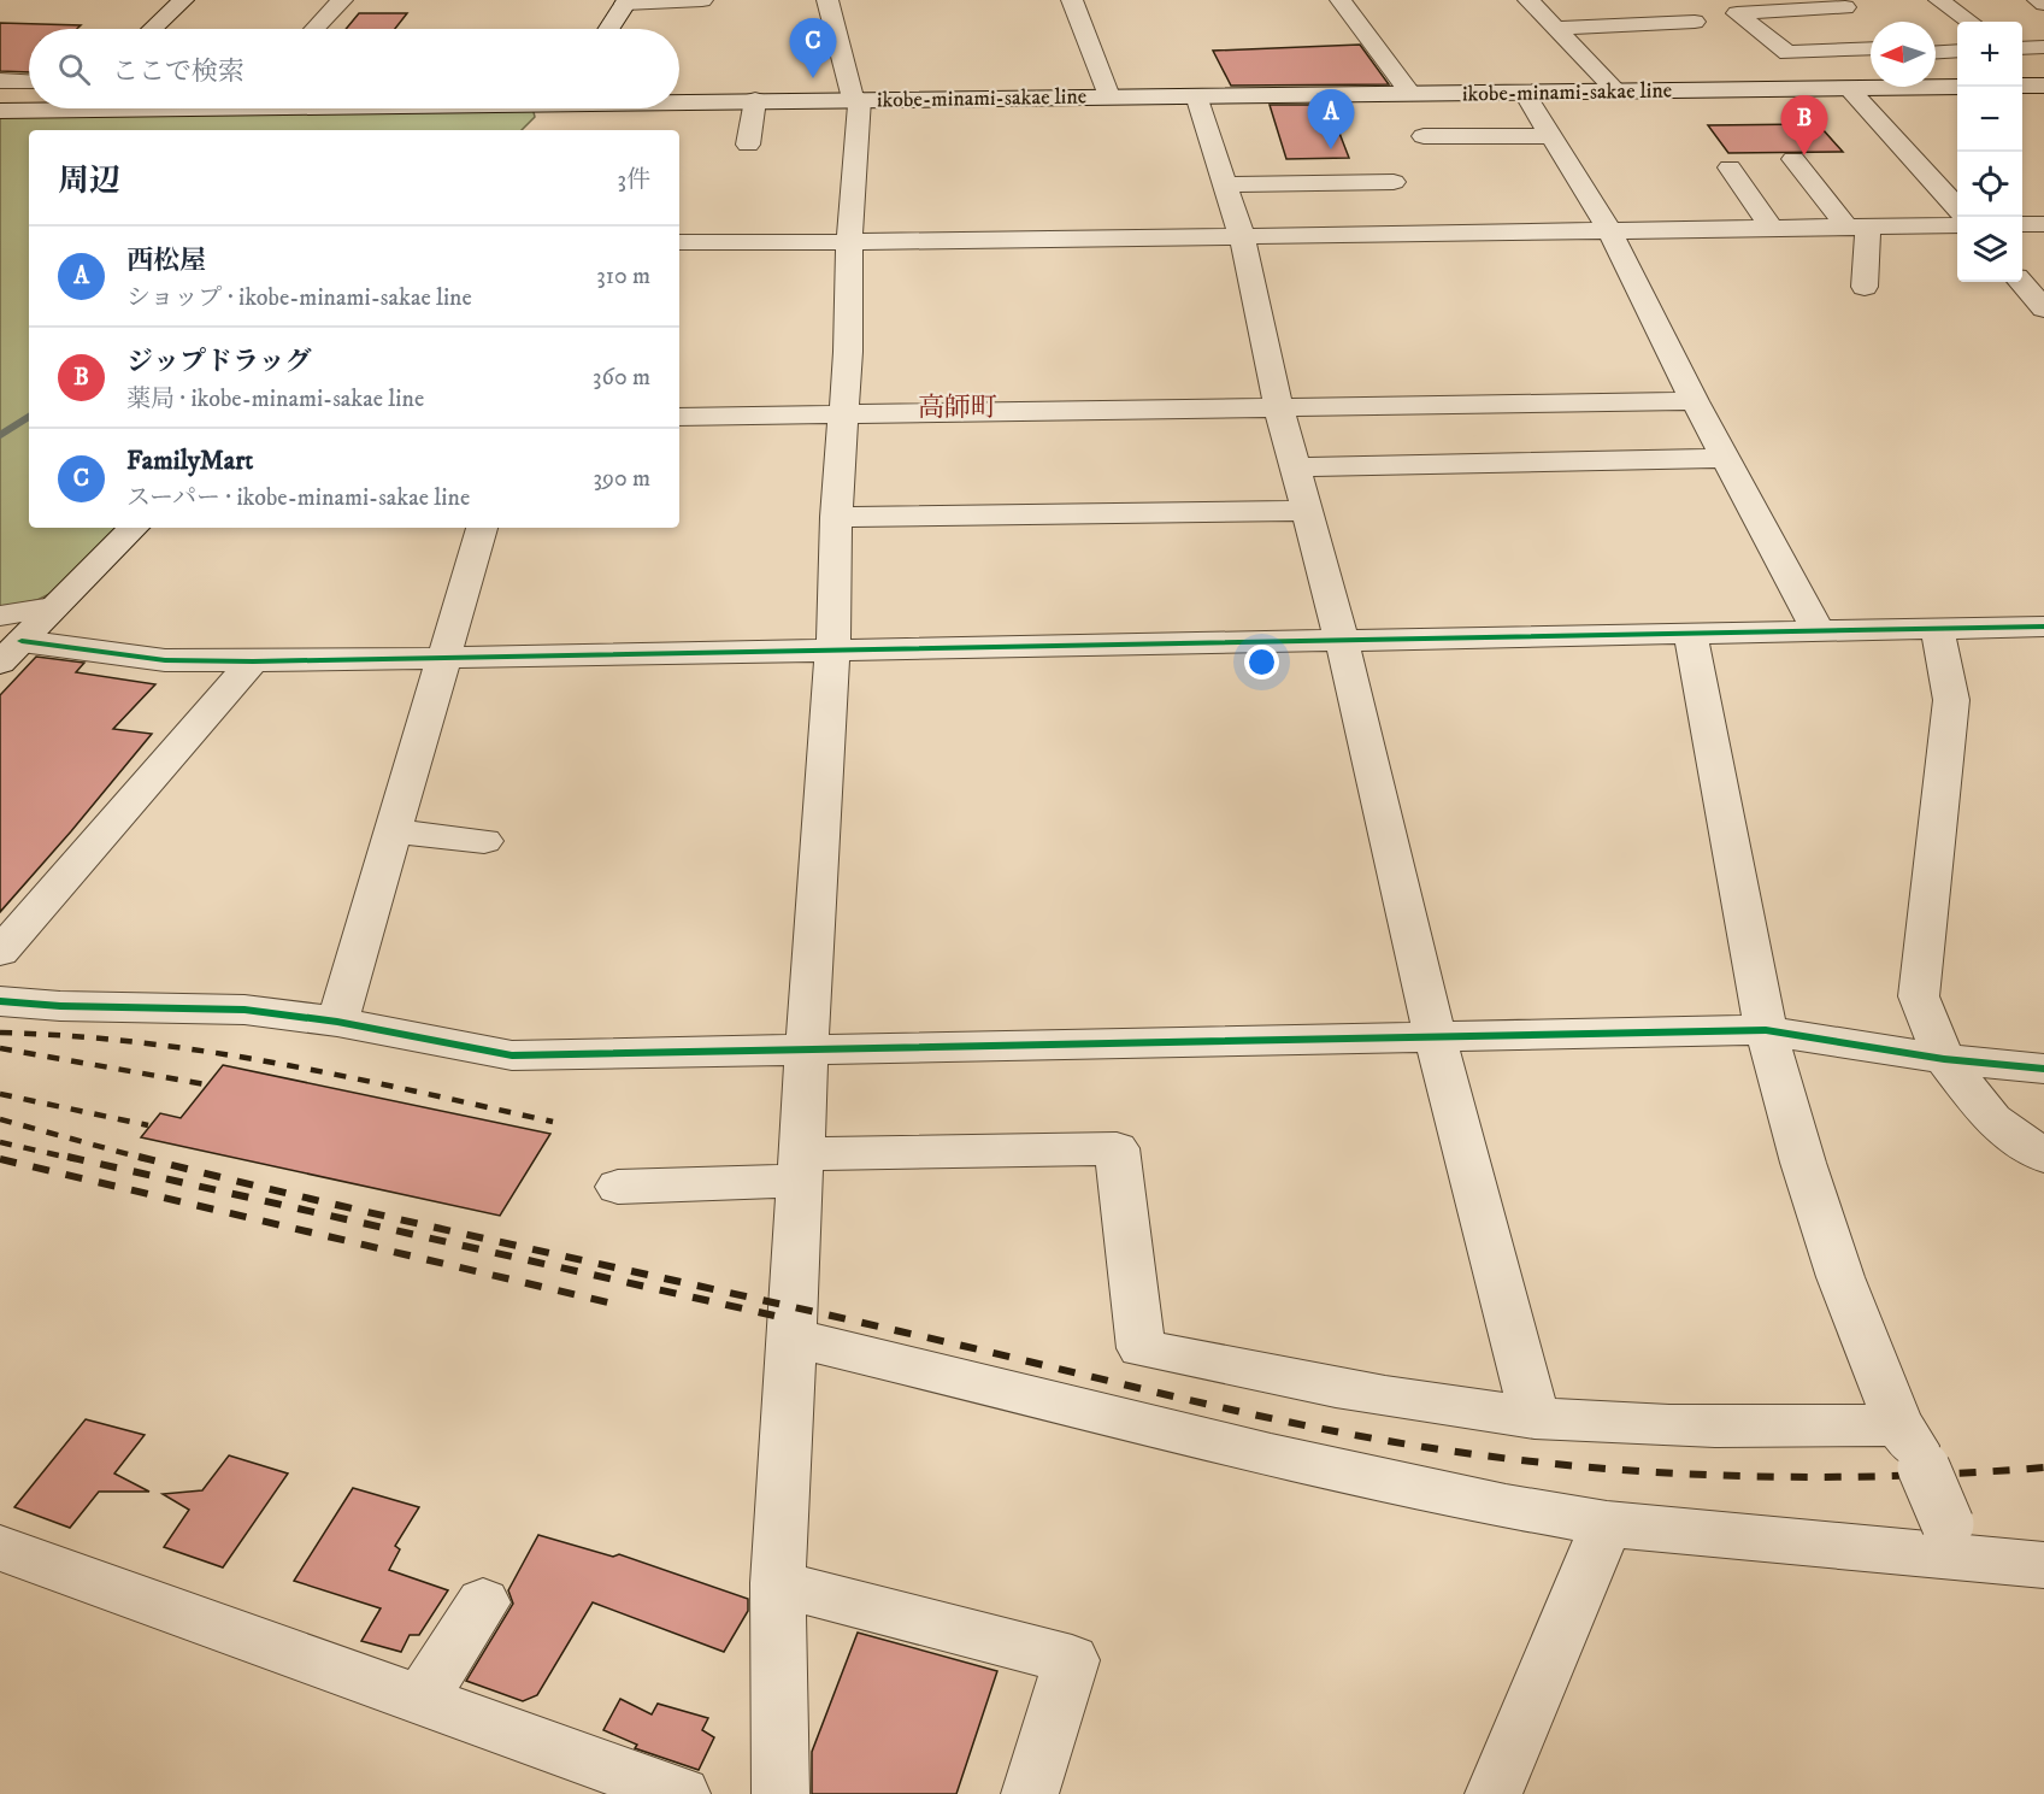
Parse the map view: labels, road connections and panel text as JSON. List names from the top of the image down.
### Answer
{
  "streets": {
    "street": ["ikobe-minami-sakae line"]
  },
  "districts": ["高師町"],
  "north": "left",
  "page": {
    "pins": ["C", "A", "B"],
    "map_buttons": ["+", "−"],
    "search": "ここで検索",
    "heading": ["周辺", "3件"],
    "list": [
      {
        "mark": "A",
        "name": "西松屋",
        "note": "ショップ · ikobe-minami-sakae line",
        "value": "310 m"
      },
      {
        "mark": "B",
        "name": "ジップドラッグ",
        "note": "薬局 · ikobe-minami-sakae line",
        "value": "360 m"
      },
      {
        "mark": "C",
        "name": "FamilyMart",
        "note": "スーパー · ikobe-minami-sakae line",
        "value": "390 m"
      }
    ]
  }
}
